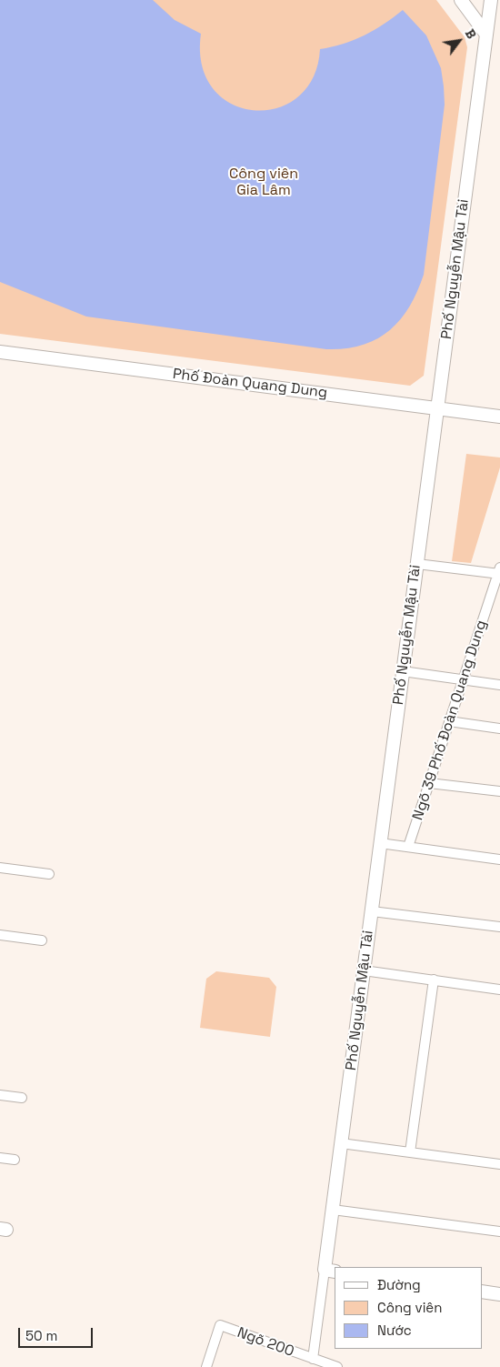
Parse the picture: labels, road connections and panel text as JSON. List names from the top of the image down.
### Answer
{
  "streets": {
    "street": [
      "Phố Nguyễn Mậu Tài",
      "Phố Đoàn Quang Dung",
      "Ngõ 39 Phố Đoàn Quang Dung",
      "Ngõ 200"
    ]
  },
  "crossings": [
    ["Phố Nguyễn Mậu Tài", "Phố Đoàn Quang Dung"]
  ],
  "parks": ["Công viên Gia Lâm"],
  "legend": ["Đường", "Công viên", "Nước"],
  "scale_bar": "50 m",
  "north": "top right"
}
